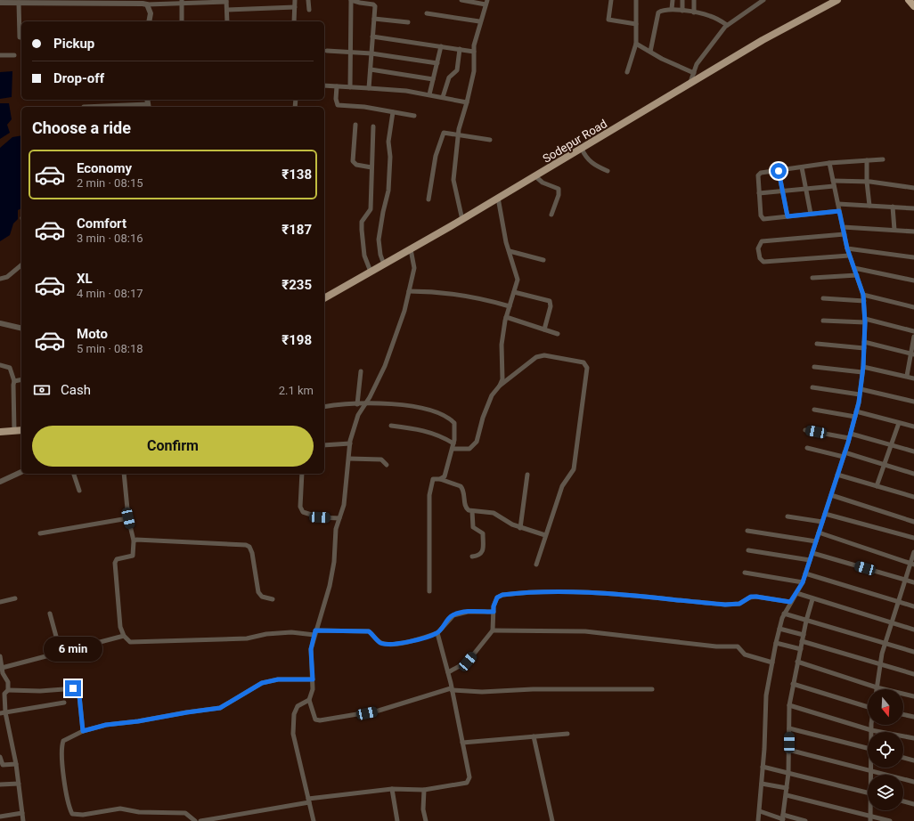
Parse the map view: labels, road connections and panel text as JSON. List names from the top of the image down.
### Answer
{
  "streets": {
    "main road": ["Sodepur Road"]
  },
  "north": "bottom",
  "page": {
    "banner": ["Pickup", "Drop-off"],
    "heading": "Choose a ride",
    "list": [
      {
        "name": "Economy",
        "note": "2 min · 08:15",
        "value": "₹138"
      },
      {
        "name": "Comfort",
        "note": "3 min · 08:16",
        "value": "₹187"
      },
      {
        "name": "XL",
        "note": "4 min · 08:17",
        "value": "₹235"
      },
      {
        "name": "Moto",
        "note": "5 min · 08:18",
        "value": "₹198"
      }
    ],
    "pay": ["Cash", "2.1 km"],
    "buttons": "Confirm",
    "bubble": "6 min"
  }
}
